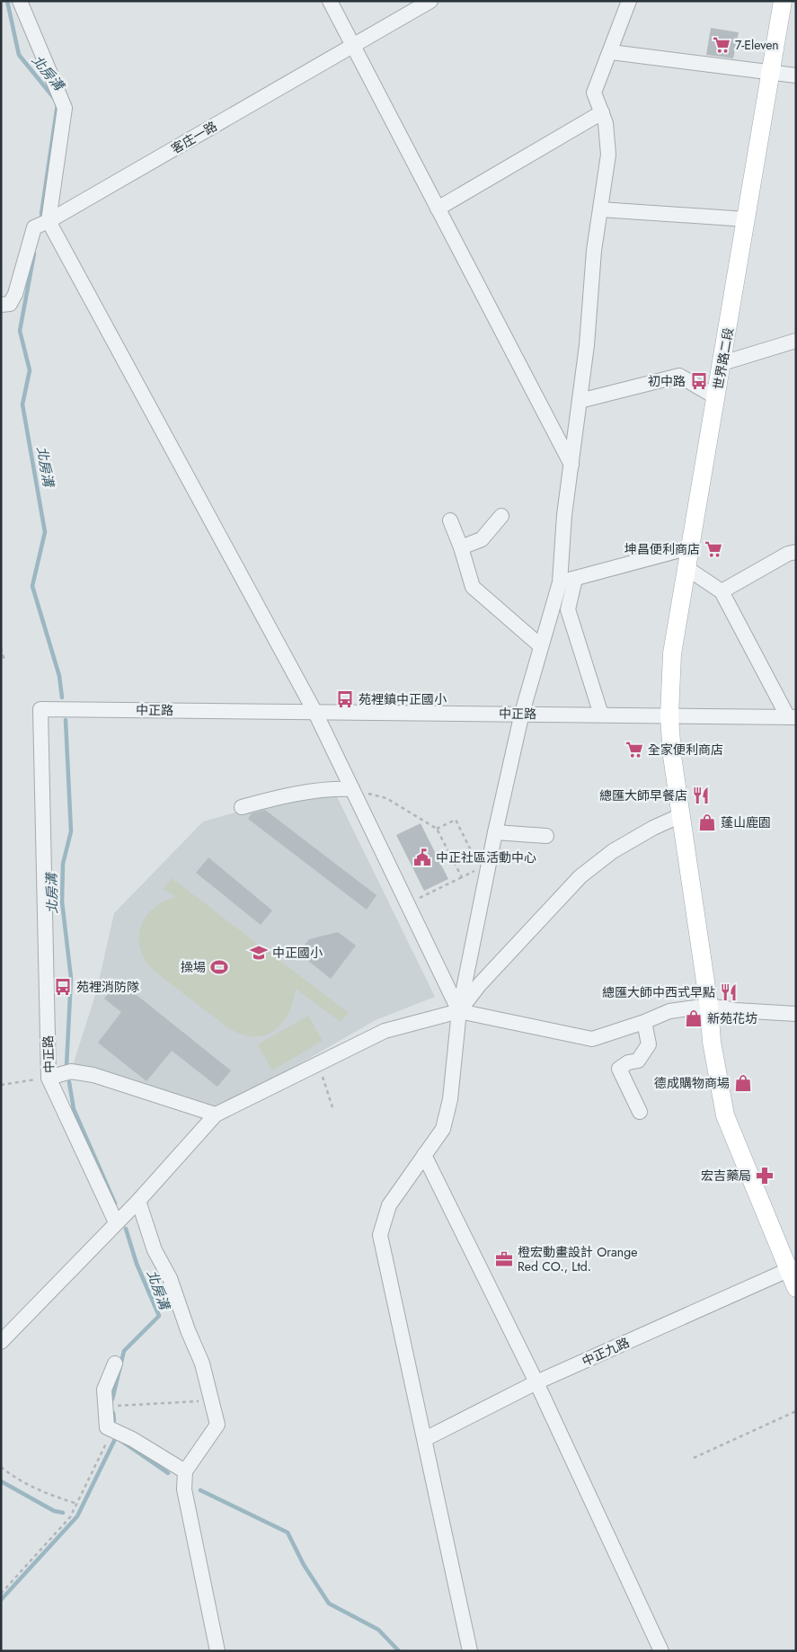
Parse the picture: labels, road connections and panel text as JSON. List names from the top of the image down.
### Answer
{
  "streets": {
    "main road": ["世界路二段"],
    "street": ["客庄一路", "中正路", "中正九路"]
  },
  "crossings": [
    ["世界路二段", "中正路"],
    ["世界路二段", "中正九路"]
  ],
  "water": ["北房溝"],
  "places": {
    "supermarket": ["7-Eleven", "坤昌便利商店", "全家便利商店"],
    "bus stop": ["初中路", "苑裡鎮中正國小", "苑裡消防隊"],
    "restaurant": ["總匯大師早餐店", "總匯大師中西式早點"],
    "shop": ["蓬山鹿園", "新苑花坊", "德成購物商場"],
    "public building": ["中正社區活動中心"],
    "school or university": ["中正國小"],
    "sports": ["操場"],
    "pharmacy": ["宏吉藥局"],
    "office": ["橙宏動畫設計 Orange Red CO., Ltd."]
  }
}
